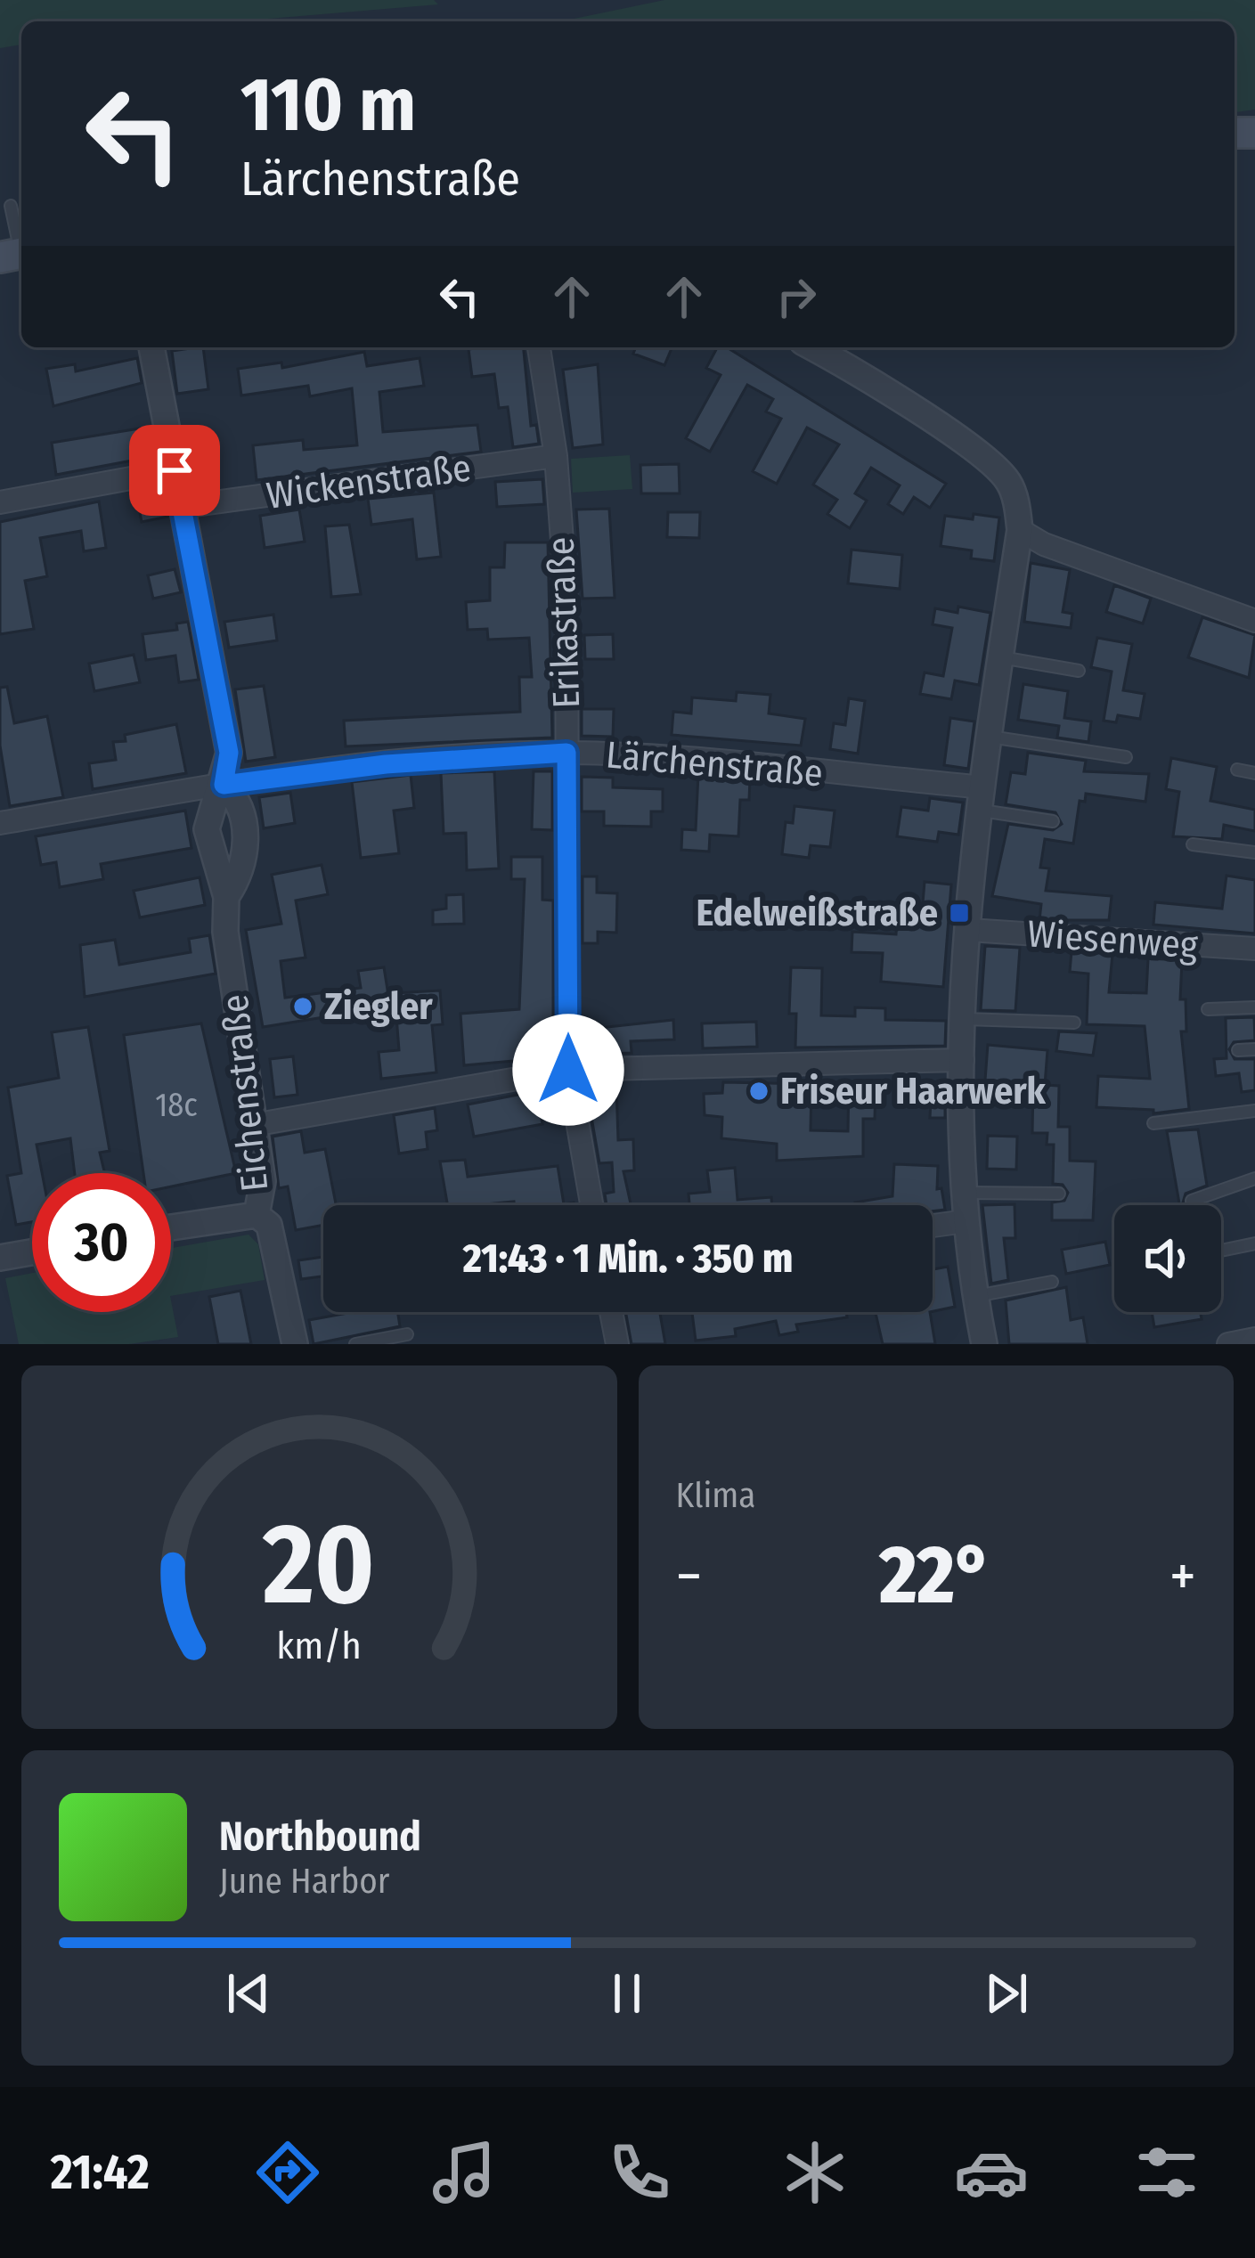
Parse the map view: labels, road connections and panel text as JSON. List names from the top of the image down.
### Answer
{
  "streets": {
    "street": [
      "Wickenstraße",
      "Erikastraße",
      "Lärchenstraße",
      "Wiesenweg",
      "Eichenstraße"
    ]
  },
  "crossings": [
    ["Wickenstraße", "Erikastraße"],
    ["Wickenstraße", "Eichenstraße"],
    ["Erikastraße", "Lärchenstraße"],
    ["Lärchenstraße", "Eichenstraße"]
  ],
  "places": {
    "transit": ["Edelweißstraße"],
    "other": ["Ziegler", "Friseur Haarwerk"]
  },
  "house_numbers": ["18c"],
  "page": {
    "turn": ["110 m", "Lärchenstraße"],
    "limit": "30",
    "trip": "21:43 · 1 Min. · 350 m",
    "tile": "Klima",
    "heat": ["−", "22°", "+"],
    "song": ["Northbound", "June Harbor"],
    "tabs": "21:42",
    "gauge": ["20", "km/h"]
  }
}
